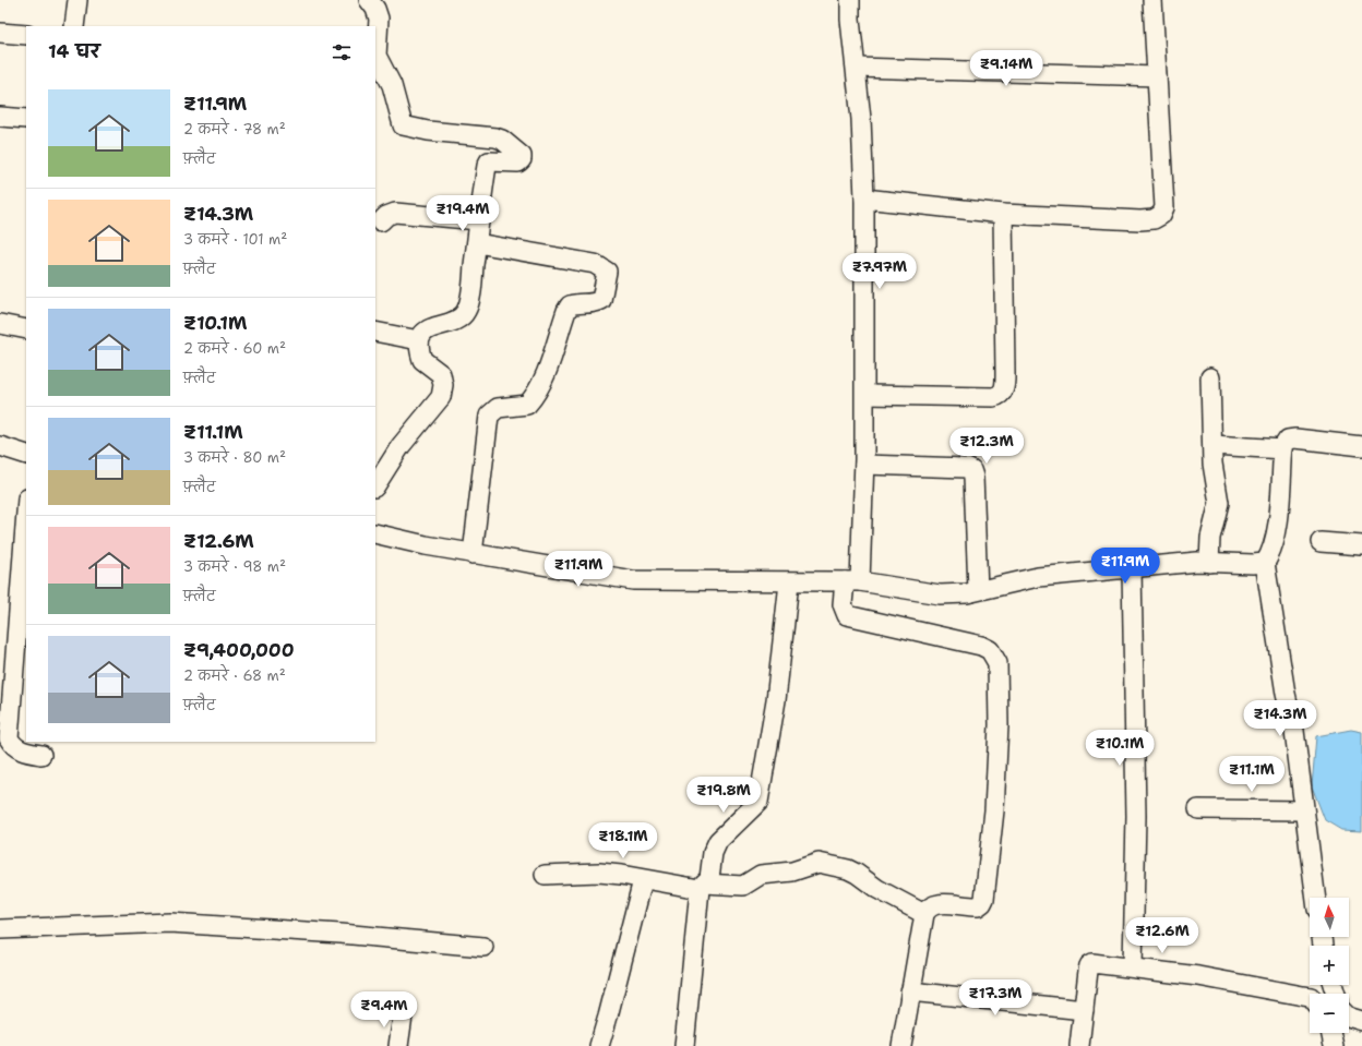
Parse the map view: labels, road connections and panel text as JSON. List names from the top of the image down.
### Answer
{
  "north": "top",
  "page": {
    "heading": "14 घर",
    "price": [
      "₹9.14M",
      "₹19.4M",
      "₹7.97M",
      "₹12.3M",
      "₹11.9M",
      "₹11.9M",
      "₹14.3M",
      "₹10.1M",
      "₹11.1M",
      "₹19.8M",
      "₹18.1M",
      "₹12.6M",
      "₹17.3M",
      "₹9.4M"
    ],
    "list": [
      {
        "name": "₹11.9M",
        "note": "2 कमरे · 78 m² · फ़्लैट"
      },
      {
        "name": "₹14.3M",
        "note": "3 कमरे · 101 m² · फ़्लैट"
      },
      {
        "name": "₹10.1M",
        "note": "2 कमरे · 60 m² · फ़्लैट"
      },
      {
        "name": "₹11.1M",
        "note": "3 कमरे · 80 m² · फ़्लैट"
      },
      {
        "name": "₹12.6M",
        "note": "3 कमरे · 98 m² · फ़्लैट"
      },
      {
        "name": "₹9,400,000",
        "note": "2 कमरे · 68 m² · फ़्लैट"
      }
    ],
    "map_buttons": ["+", "−"]
  }
}
